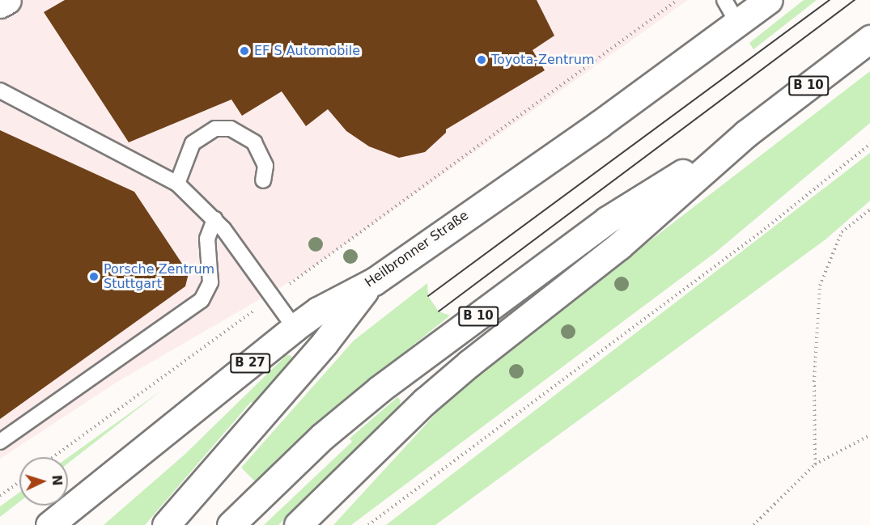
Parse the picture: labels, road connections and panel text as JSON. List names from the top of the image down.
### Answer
{
  "streets": {
    "main road": ["B 10", "Heilbronner Straße", "B 27"]
  },
  "places": ["EF S Automobile", "Toyota-Zentrum", "Porsche Zentrum Stuttgart"],
  "north": "right"
}
